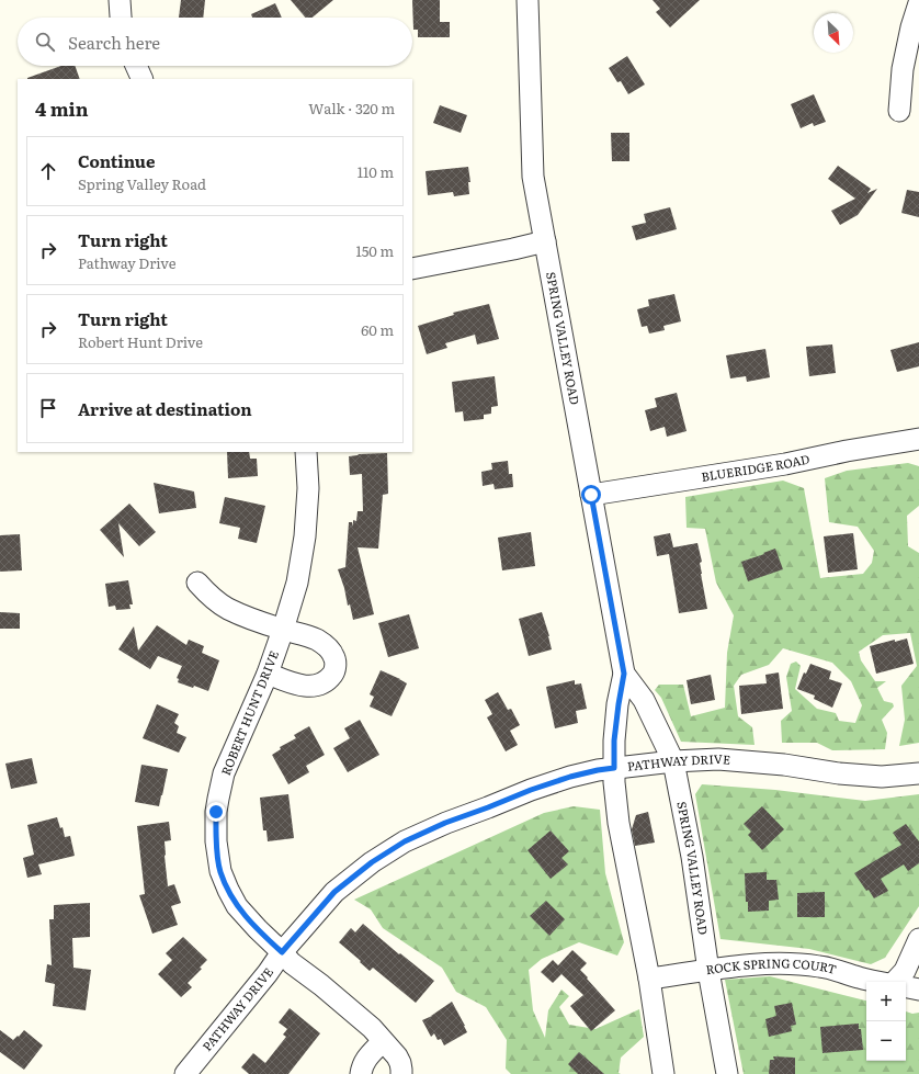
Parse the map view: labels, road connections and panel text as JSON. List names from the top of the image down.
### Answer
{
  "streets": {
    "street": [
      "SPRING VALLEY ROAD",
      "BLUERIDGE ROAD",
      "ROBERT HUNT DRIVE",
      "PATHWAY DRIVE",
      "ROCK SPRING COURT"
    ]
  },
  "crossings": [
    ["SPRING VALLEY ROAD", "BLUERIDGE ROAD"],
    ["SPRING VALLEY ROAD", "PATHWAY DRIVE"],
    ["SPRING VALLEY ROAD", "ROCK SPRING COURT"],
    ["ROBERT HUNT DRIVE", "PATHWAY DRIVE"]
  ],
  "north": "bottom right",
  "page": {
    "search": "Search here",
    "heading": ["4 min", "Walk · 320 m"],
    "list": [
      ["Continue", "Spring Valley Road", "110 m"],
      ["Turn right", "Pathway Drive", "150 m"],
      ["Turn right", "Robert Hunt Drive", "60 m"],
      "Arrive at destination"
    ],
    "map_buttons": ["+", "−"]
  }
}
